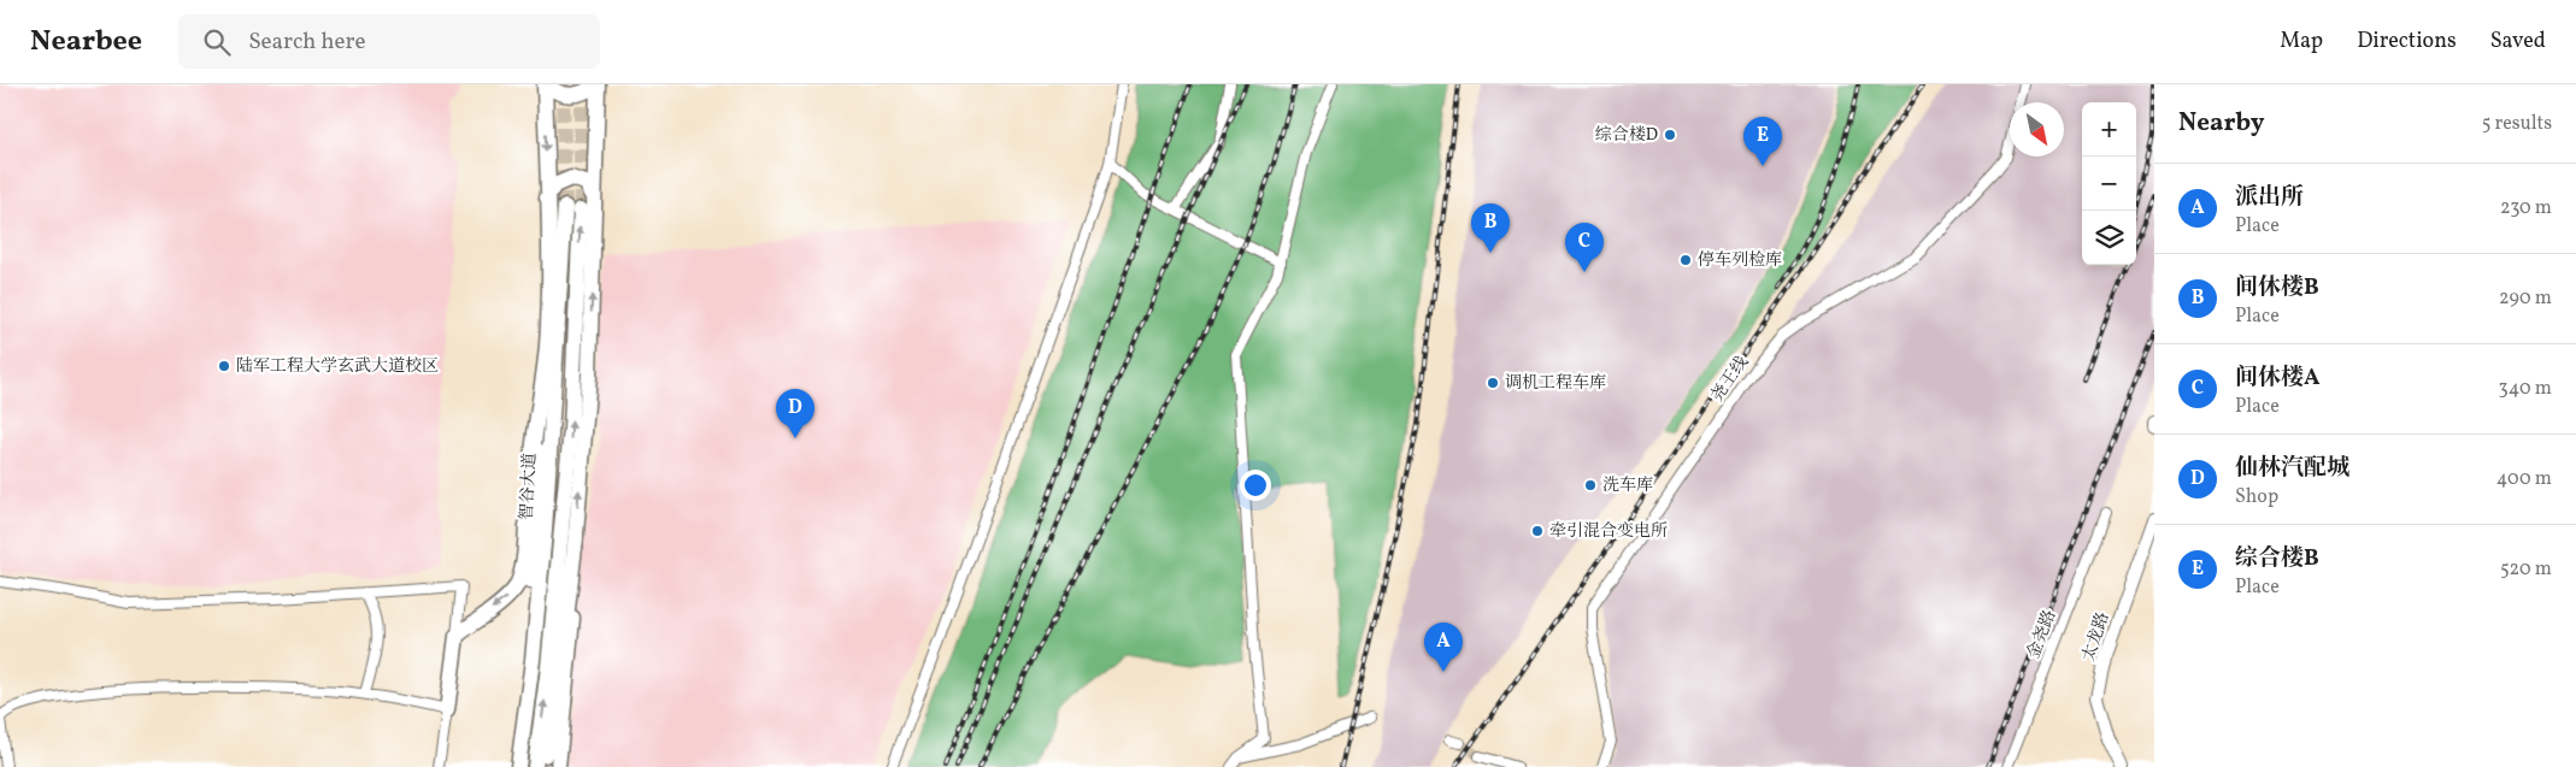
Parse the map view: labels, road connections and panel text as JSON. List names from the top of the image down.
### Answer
{
  "streets": {
    "main road": ["智谷大道"],
    "street": ["尧王线", "金尧路", "太龙路"]
  },
  "places": [
    "综合楼D",
    "停车列检库",
    "陆军工程大学玄武大道校区",
    "调机工程车库",
    "洗车库",
    "牵引混合变电所"
  ],
  "north": "bottom right",
  "page": {
    "header": "Nearbee",
    "search": "Search here",
    "nav": ["Map", "Directions", "Saved"],
    "heading": ["Nearby", "5 results"],
    "map_buttons": ["+", "−"],
    "pins": [
      "E",
      "B",
      "C",
      "D",
      "A"
    ],
    "list": [
      {
        "mark": "A",
        "name": "派出所",
        "note": "Place",
        "value": "230 m"
      },
      {
        "mark": "B",
        "name": "间休楼B",
        "note": "Place",
        "value": "290 m"
      },
      {
        "mark": "C",
        "name": "间休楼A",
        "note": "Place",
        "value": "340 m"
      },
      {
        "mark": "D",
        "name": "仙林汽配城",
        "note": "Shop",
        "value": "400 m"
      },
      {
        "mark": "E",
        "name": "综合楼B",
        "note": "Place",
        "value": "520 m"
      }
    ]
  }
}
